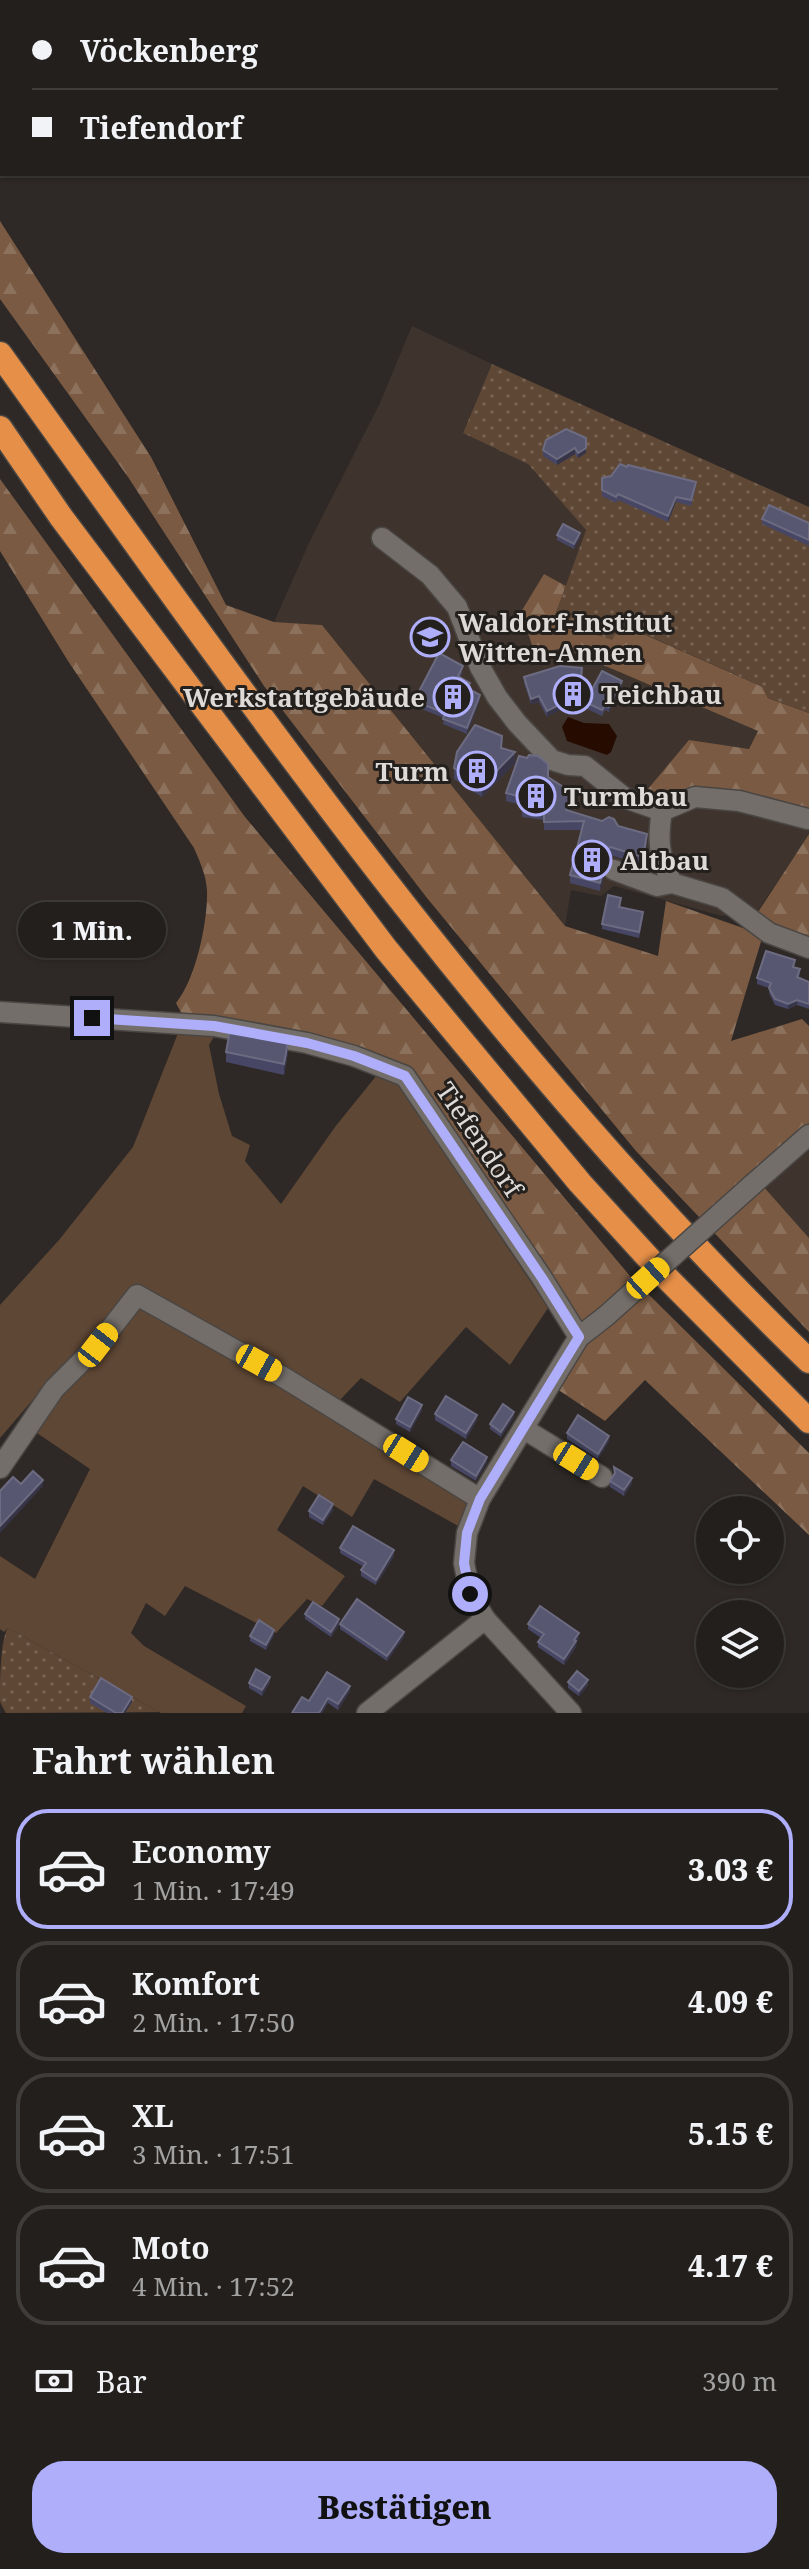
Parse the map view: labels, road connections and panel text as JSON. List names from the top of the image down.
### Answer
{
  "streets": {
    "street": ["Tiefendorf"]
  },
  "places": {
    "school or university": ["Waldorf-Institut Witten-Annen"],
    "building": [
      "Teichbau",
      "Werkstattgebäude",
      "Turm",
      "Turmbau",
      "Altbau"
    ]
  },
  "page": {
    "banner": ["Vöckenberg", "Tiefendorf"],
    "bubble": "1 Min.",
    "heading": "Fahrt wählen",
    "list": [
      {
        "name": "Economy",
        "note": "1 Min. · 17:49",
        "value": "3.03 €"
      },
      {
        "name": "Komfort",
        "note": "2 Min. · 17:50",
        "value": "4.09 €"
      },
      {
        "name": "XL",
        "note": "3 Min. · 17:51",
        "value": "5.15 €"
      },
      {
        "name": "Moto",
        "note": "4 Min. · 17:52",
        "value": "4.17 €"
      }
    ],
    "pay": ["Bar", "390 m"],
    "buttons": "Bestätigen"
  }
}
